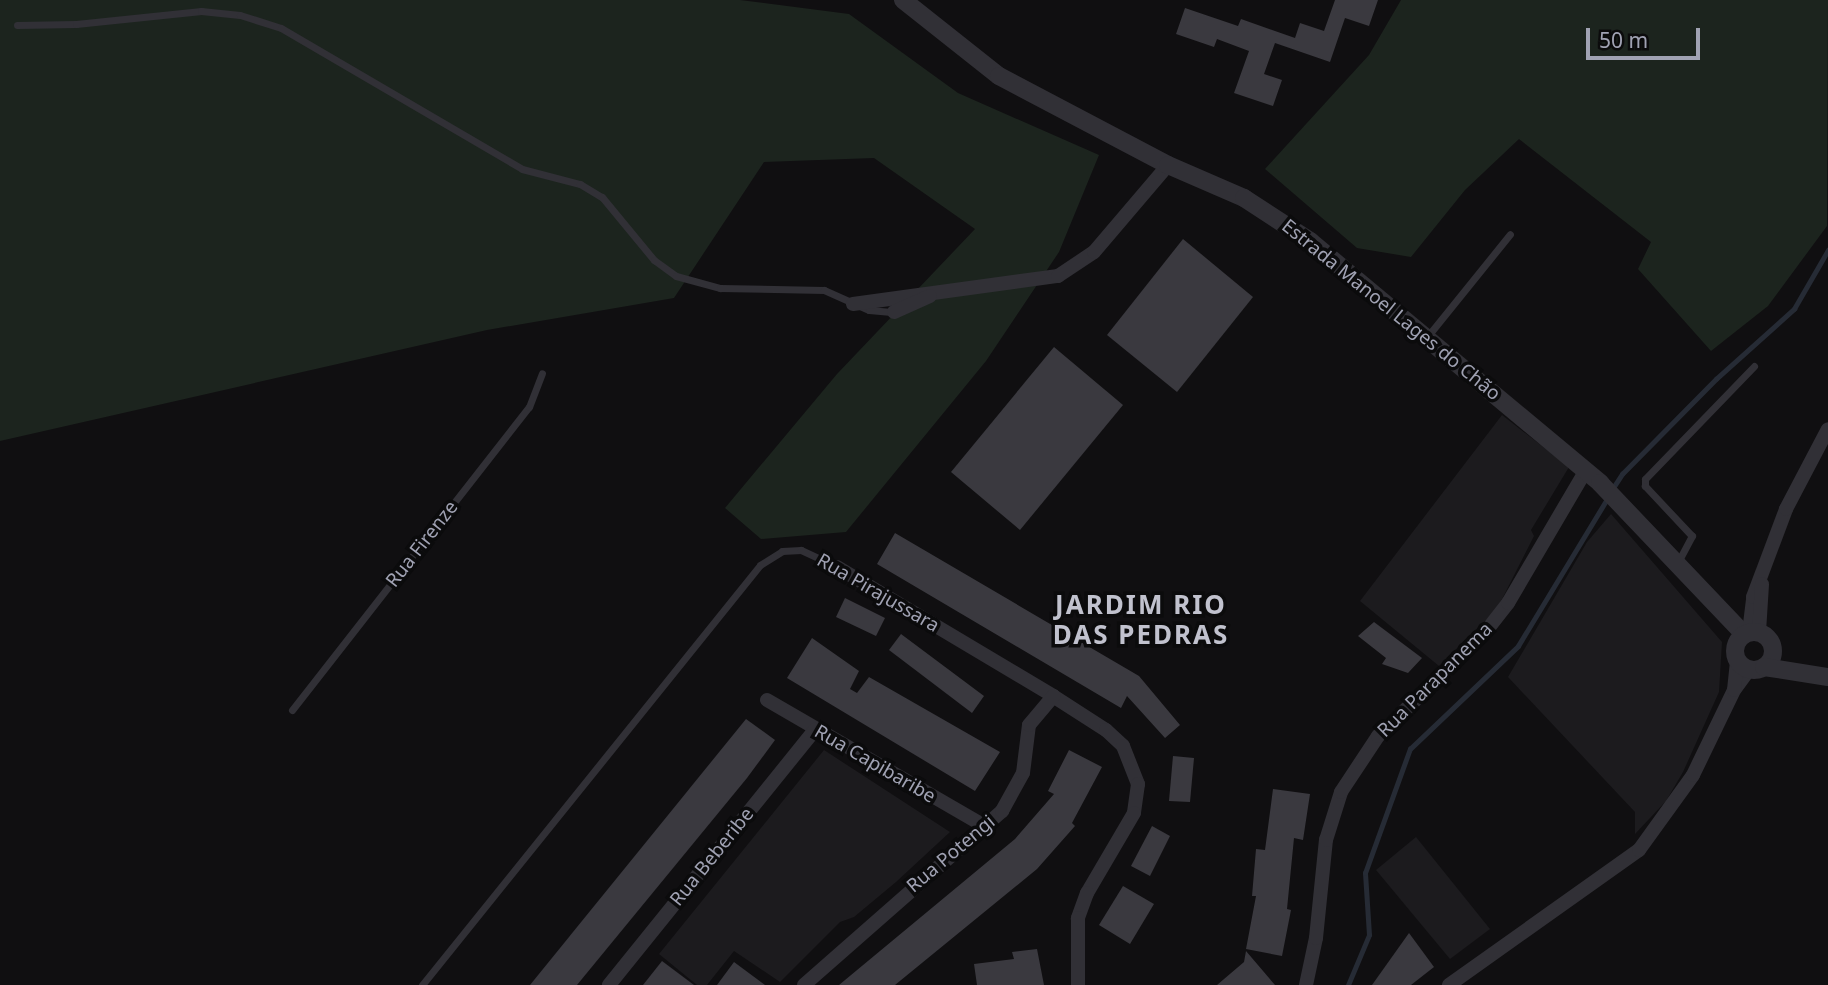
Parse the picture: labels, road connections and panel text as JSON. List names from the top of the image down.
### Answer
{
  "streets": {
    "street": [
      "Estrada Manoel Lages do Chão",
      "Rua Pirajussara",
      "Rua Parapanema",
      "Rua Capibaribe",
      "Rua Potengi",
      "Rua Beberibe"
    ],
    "lane": ["Rua Firenze"]
  },
  "crossings": [
    ["Estrada Manoel Lages do Chão", "Rua Parapanema"],
    ["Rua Pirajussara", "Rua Potengi"],
    ["Rua Capibaribe", "Rua Potengi"],
    ["Rua Capibaribe", "Rua Beberibe"]
  ],
  "districts": ["JARDIM RIO DAS PEDRAS"],
  "scale_bar": "50 m"
}
